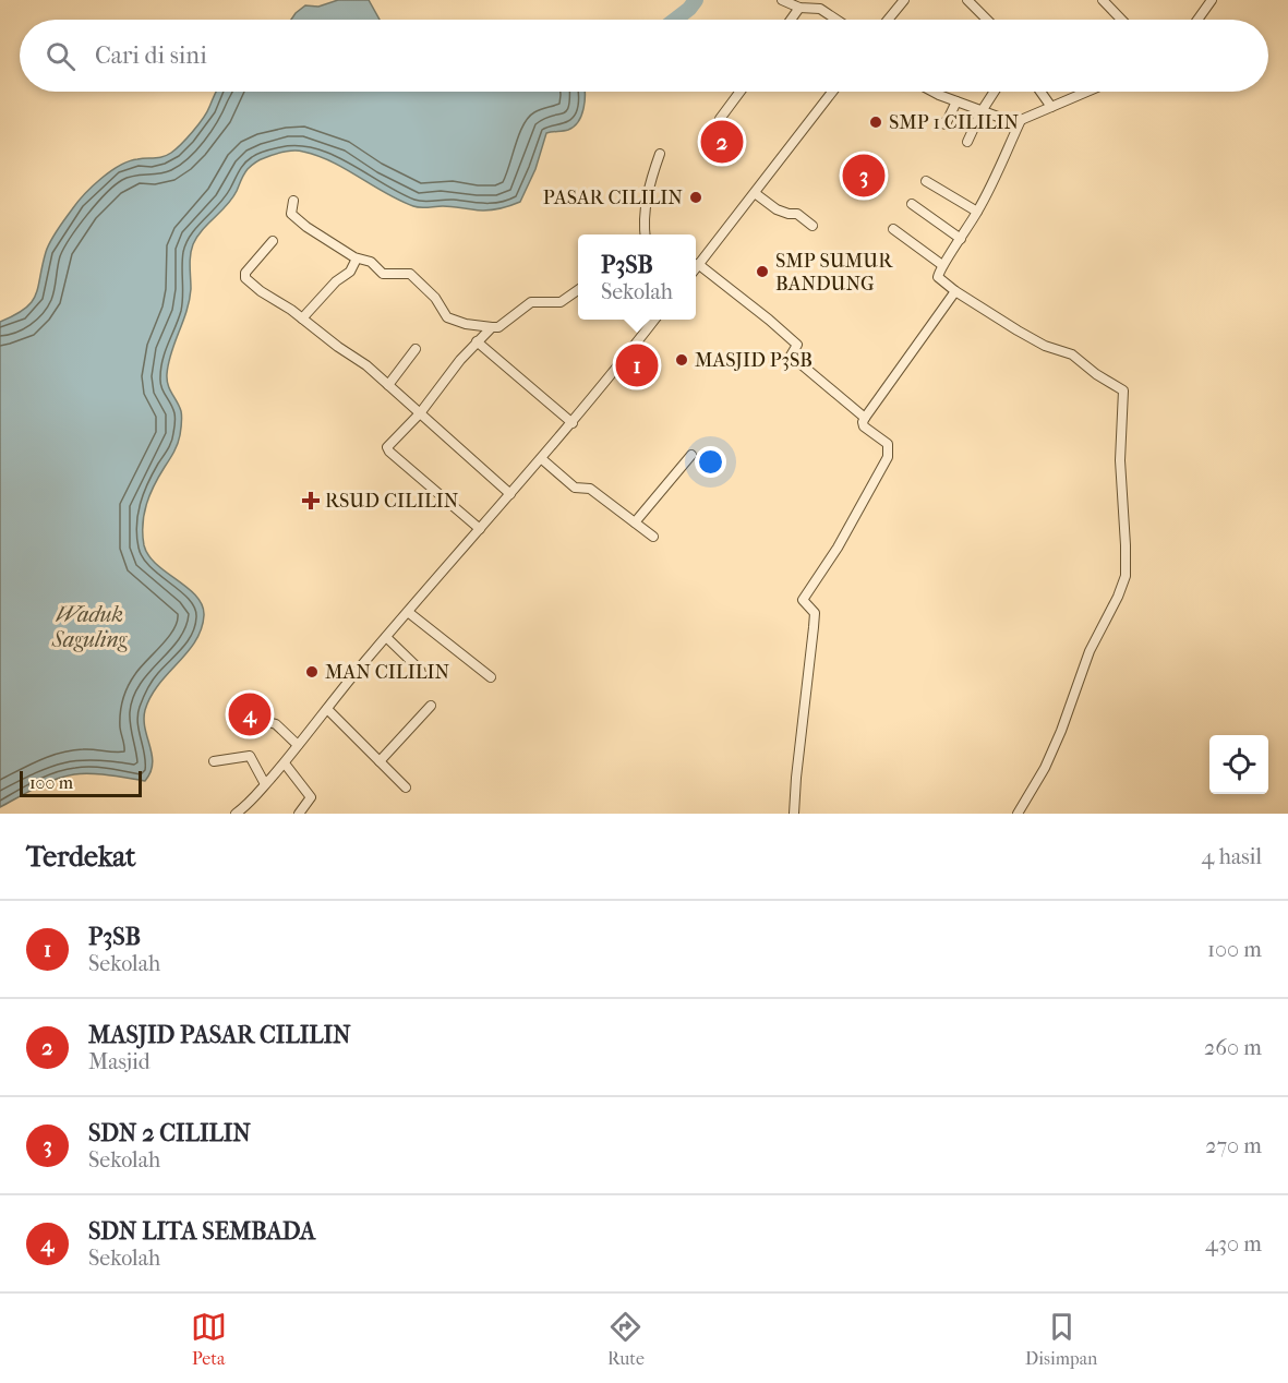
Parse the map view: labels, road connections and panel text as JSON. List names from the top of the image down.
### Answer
{
  "water": ["Waduk Saguling"],
  "places": {
    "other": [
      "SMP 1 CILILIN",
      "PASAR CILILIN",
      "SMP SUMUR BANDUNG",
      "MASJID P3SB",
      "MAN CILILIN"
    ],
    "health": ["RSUD CILILIN"]
  },
  "scale_bar": "100 m",
  "page": {
    "search": "Cari di sini",
    "pins": [
      "2",
      "3",
      "1",
      "4"
    ],
    "popup": ["P3SB", "Sekolah"],
    "scale": "100 m",
    "heading": ["Terdekat", "4 hasil"],
    "list": [
      {
        "mark": "1",
        "name": "P3SB",
        "note": "Sekolah",
        "value": "100 m"
      },
      {
        "mark": "2",
        "name": "MASJID PASAR CILILIN",
        "note": "Masjid",
        "value": "260 m"
      },
      {
        "mark": "3",
        "name": "SDN 2 CILILIN",
        "note": "Sekolah",
        "value": "270 m"
      },
      {
        "mark": "4",
        "name": "SDN LITA SEMBADA",
        "note": "Sekolah",
        "value": "430 m"
      }
    ],
    "nav": ["Peta", "Rute", "Disimpan"]
  }
}
